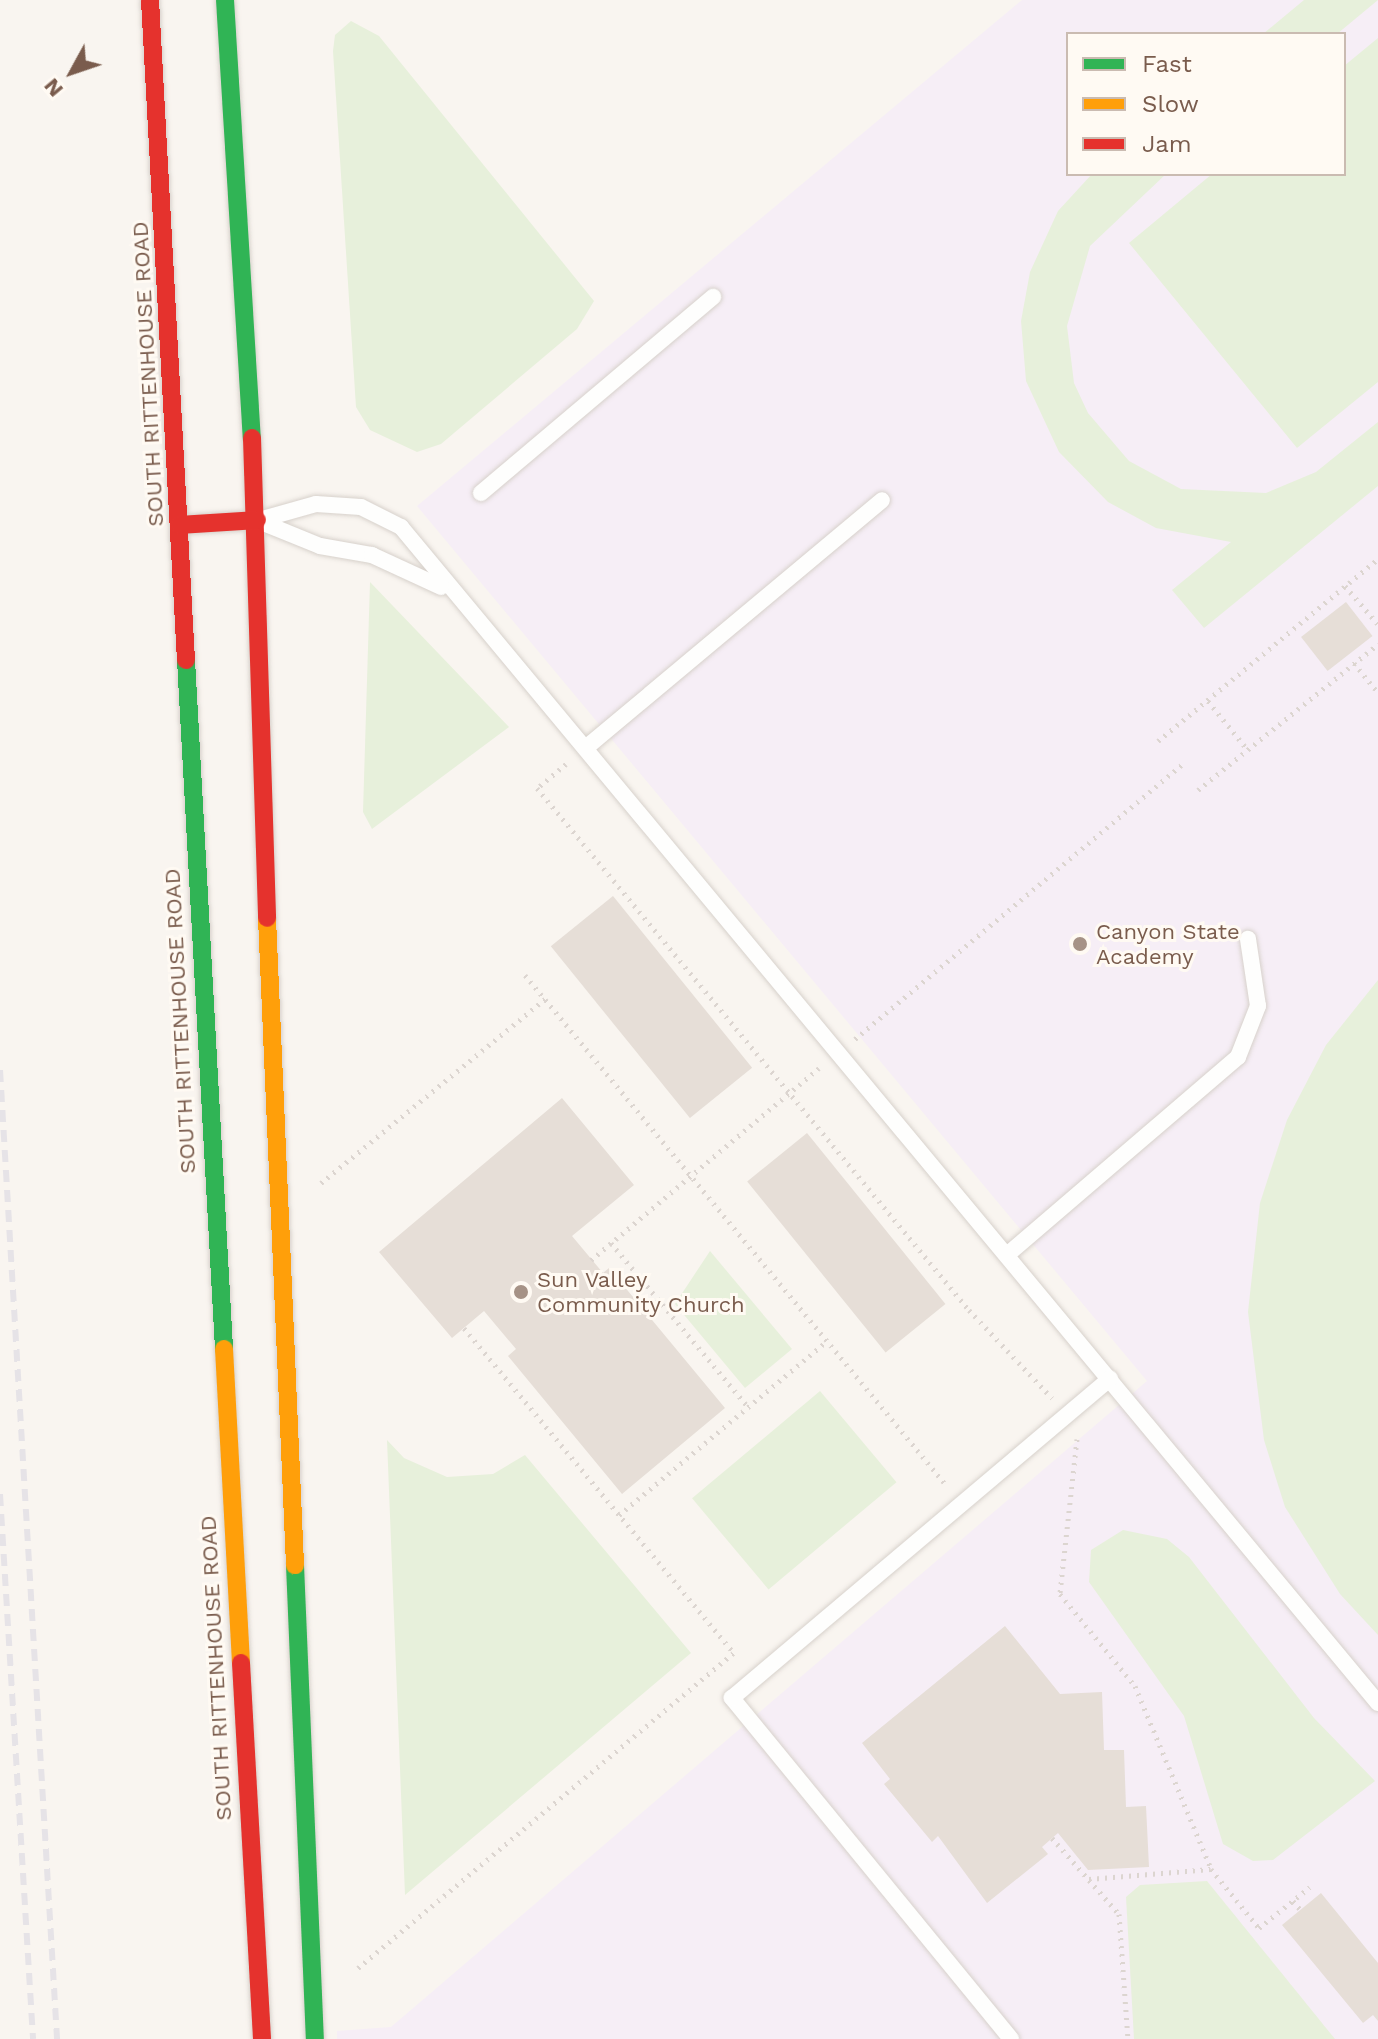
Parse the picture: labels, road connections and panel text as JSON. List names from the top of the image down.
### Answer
{
  "streets": {
    "main road": ["SOUTH RITTENHOUSE ROAD"]
  },
  "places": ["Canyon State Academy", "Sun Valley Community Church"],
  "legend": ["Fast", "Slow", "Jam"],
  "north": "bottom left"
}
